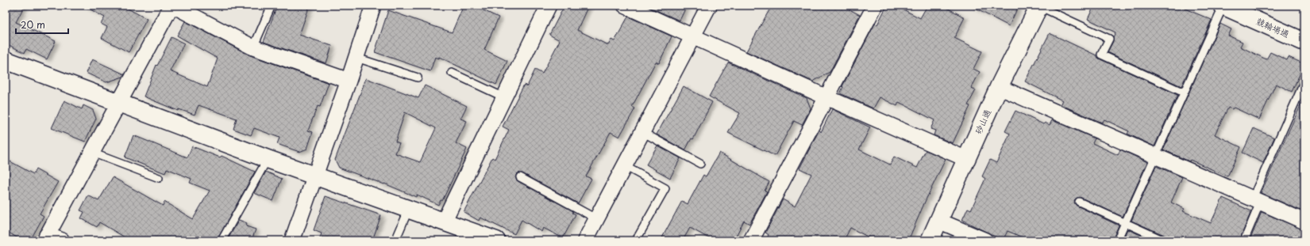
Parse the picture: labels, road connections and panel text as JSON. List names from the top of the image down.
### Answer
{
  "streets": {
    "street": ["競輪場通", "砂山通"]
  },
  "scale_bar": "20 m"
}
